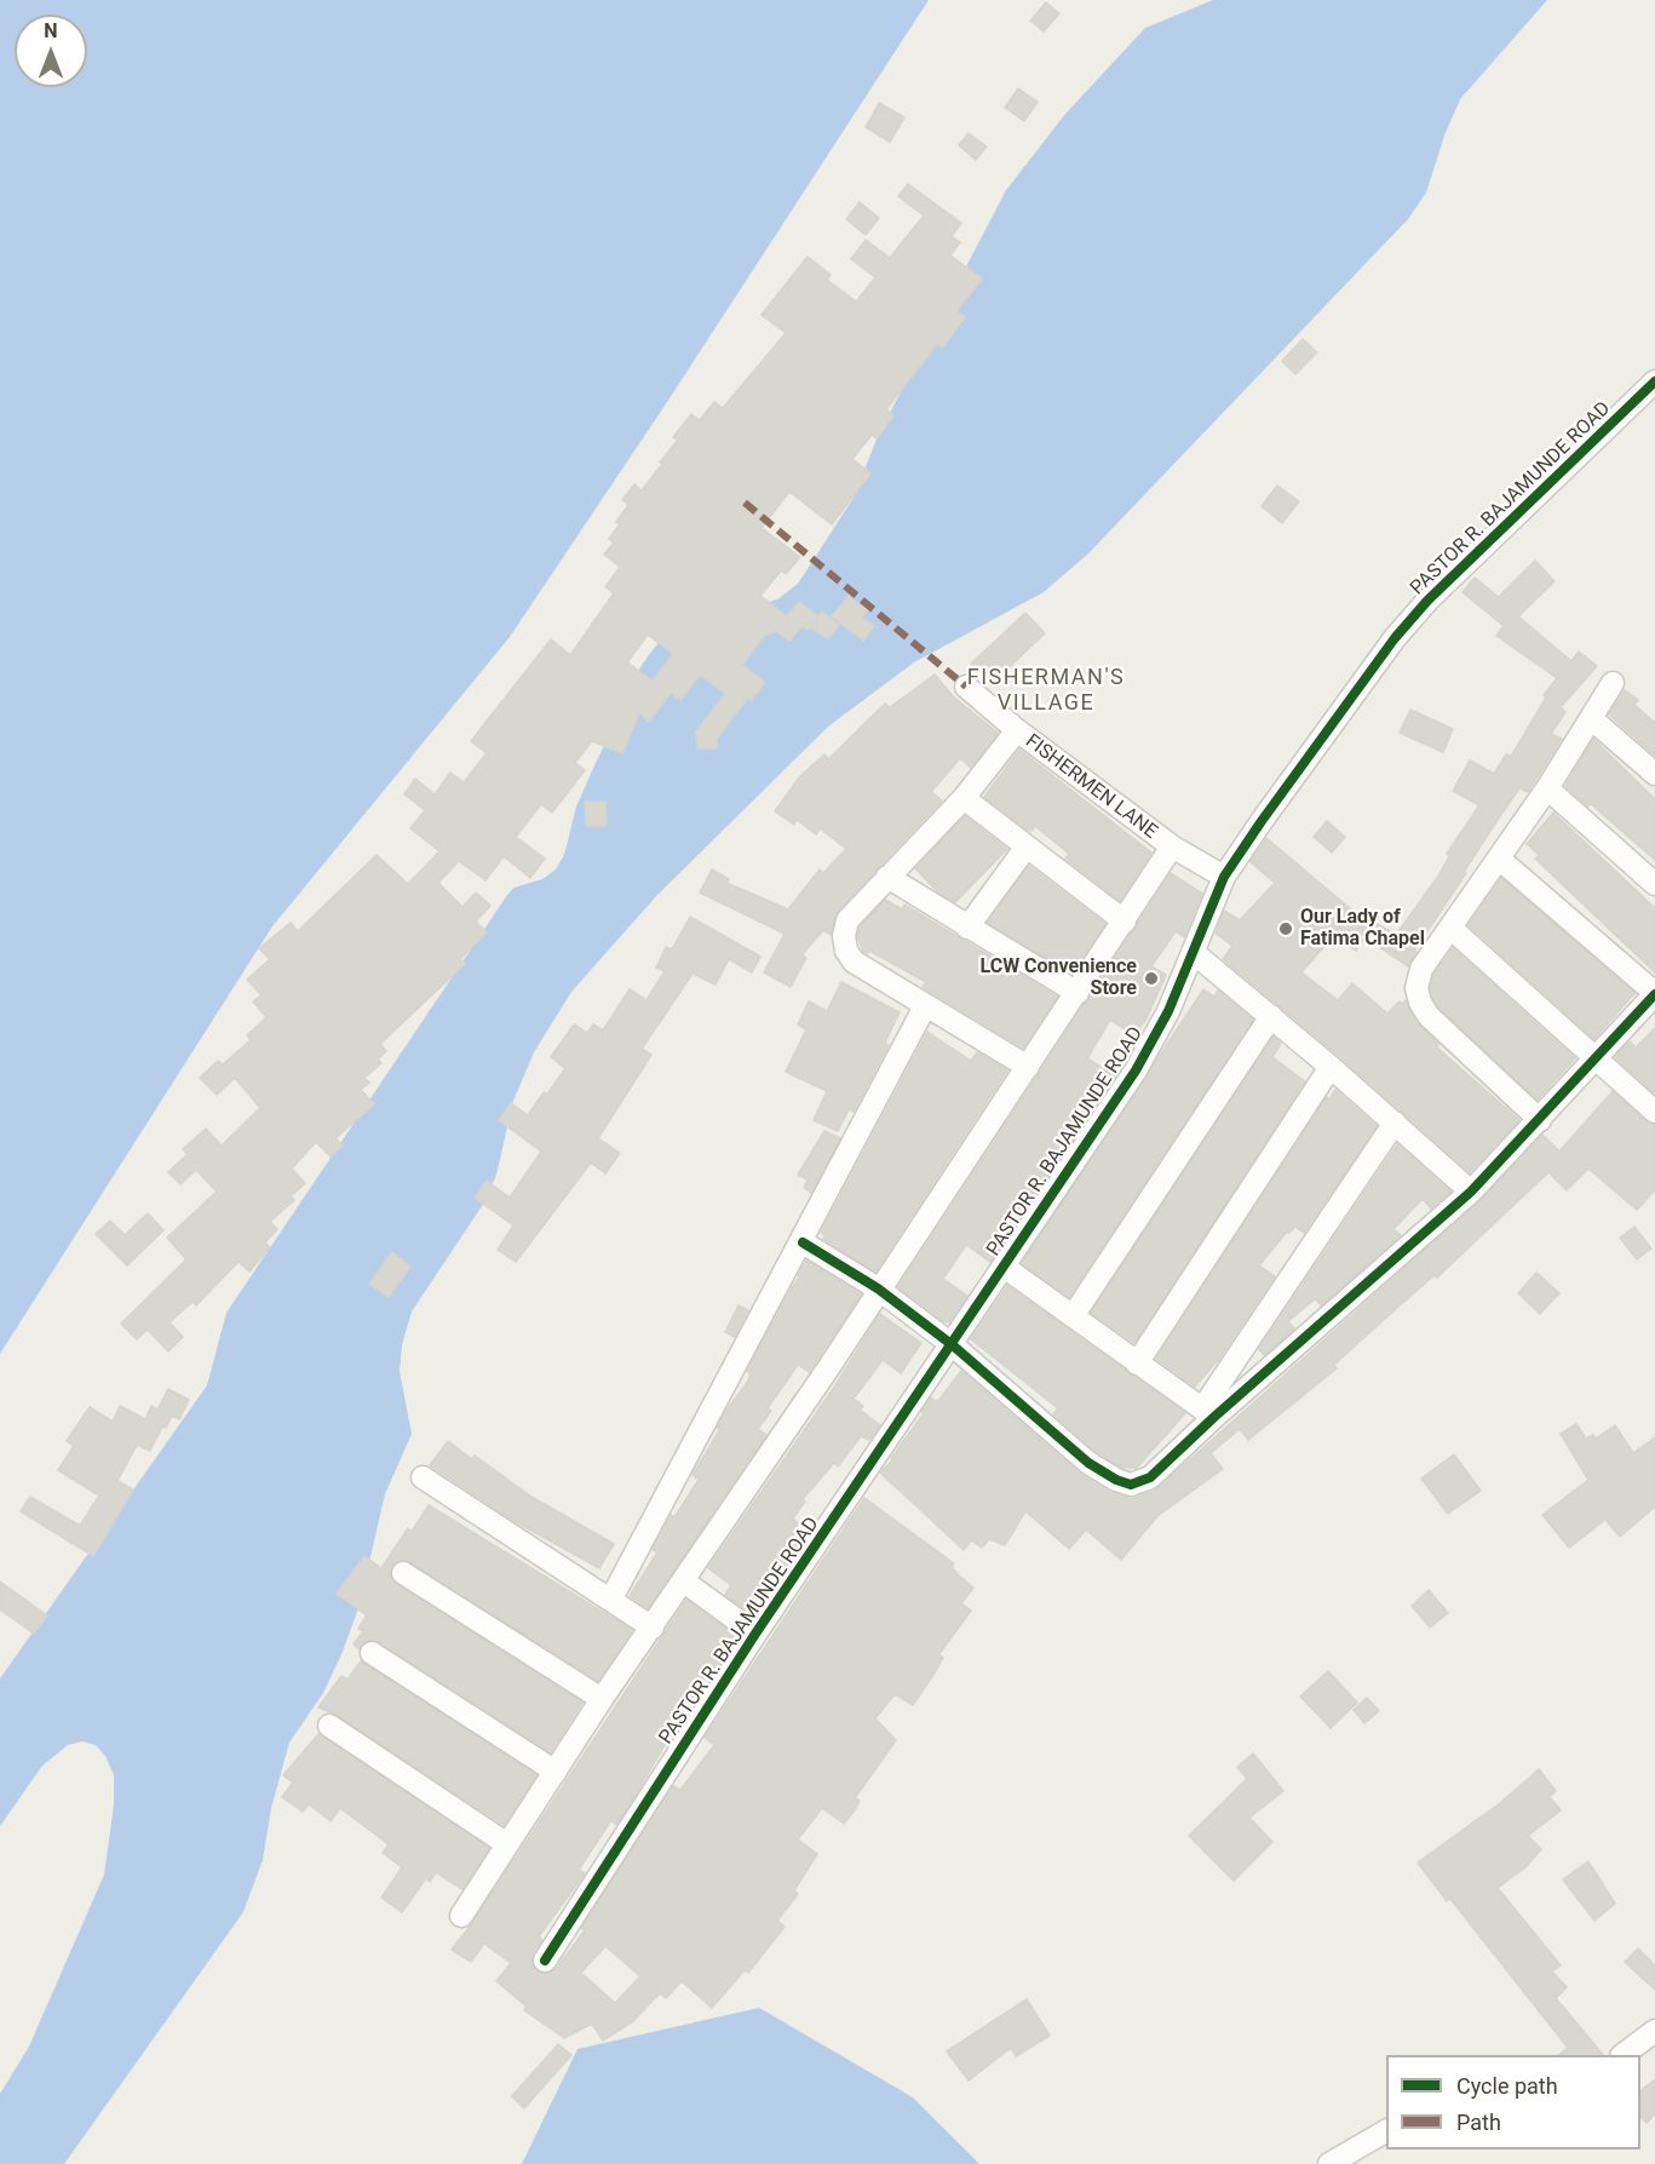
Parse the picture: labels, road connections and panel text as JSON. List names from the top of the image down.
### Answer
{
  "streets": {
    "street": ["PASTOR R. BAJAMUNDE ROAD", "FISHERMEN LANE"]
  },
  "crossings": [
    ["PASTOR R. BAJAMUNDE ROAD", "FISHERMEN LANE"]
  ],
  "districts": ["FISHERMAN'S VILLAGE"],
  "places": ["Our Lady of Fatima Chapel", "LCW Convenience Store"],
  "legend": ["Cycle path", "Path"],
  "north": "top"
}
